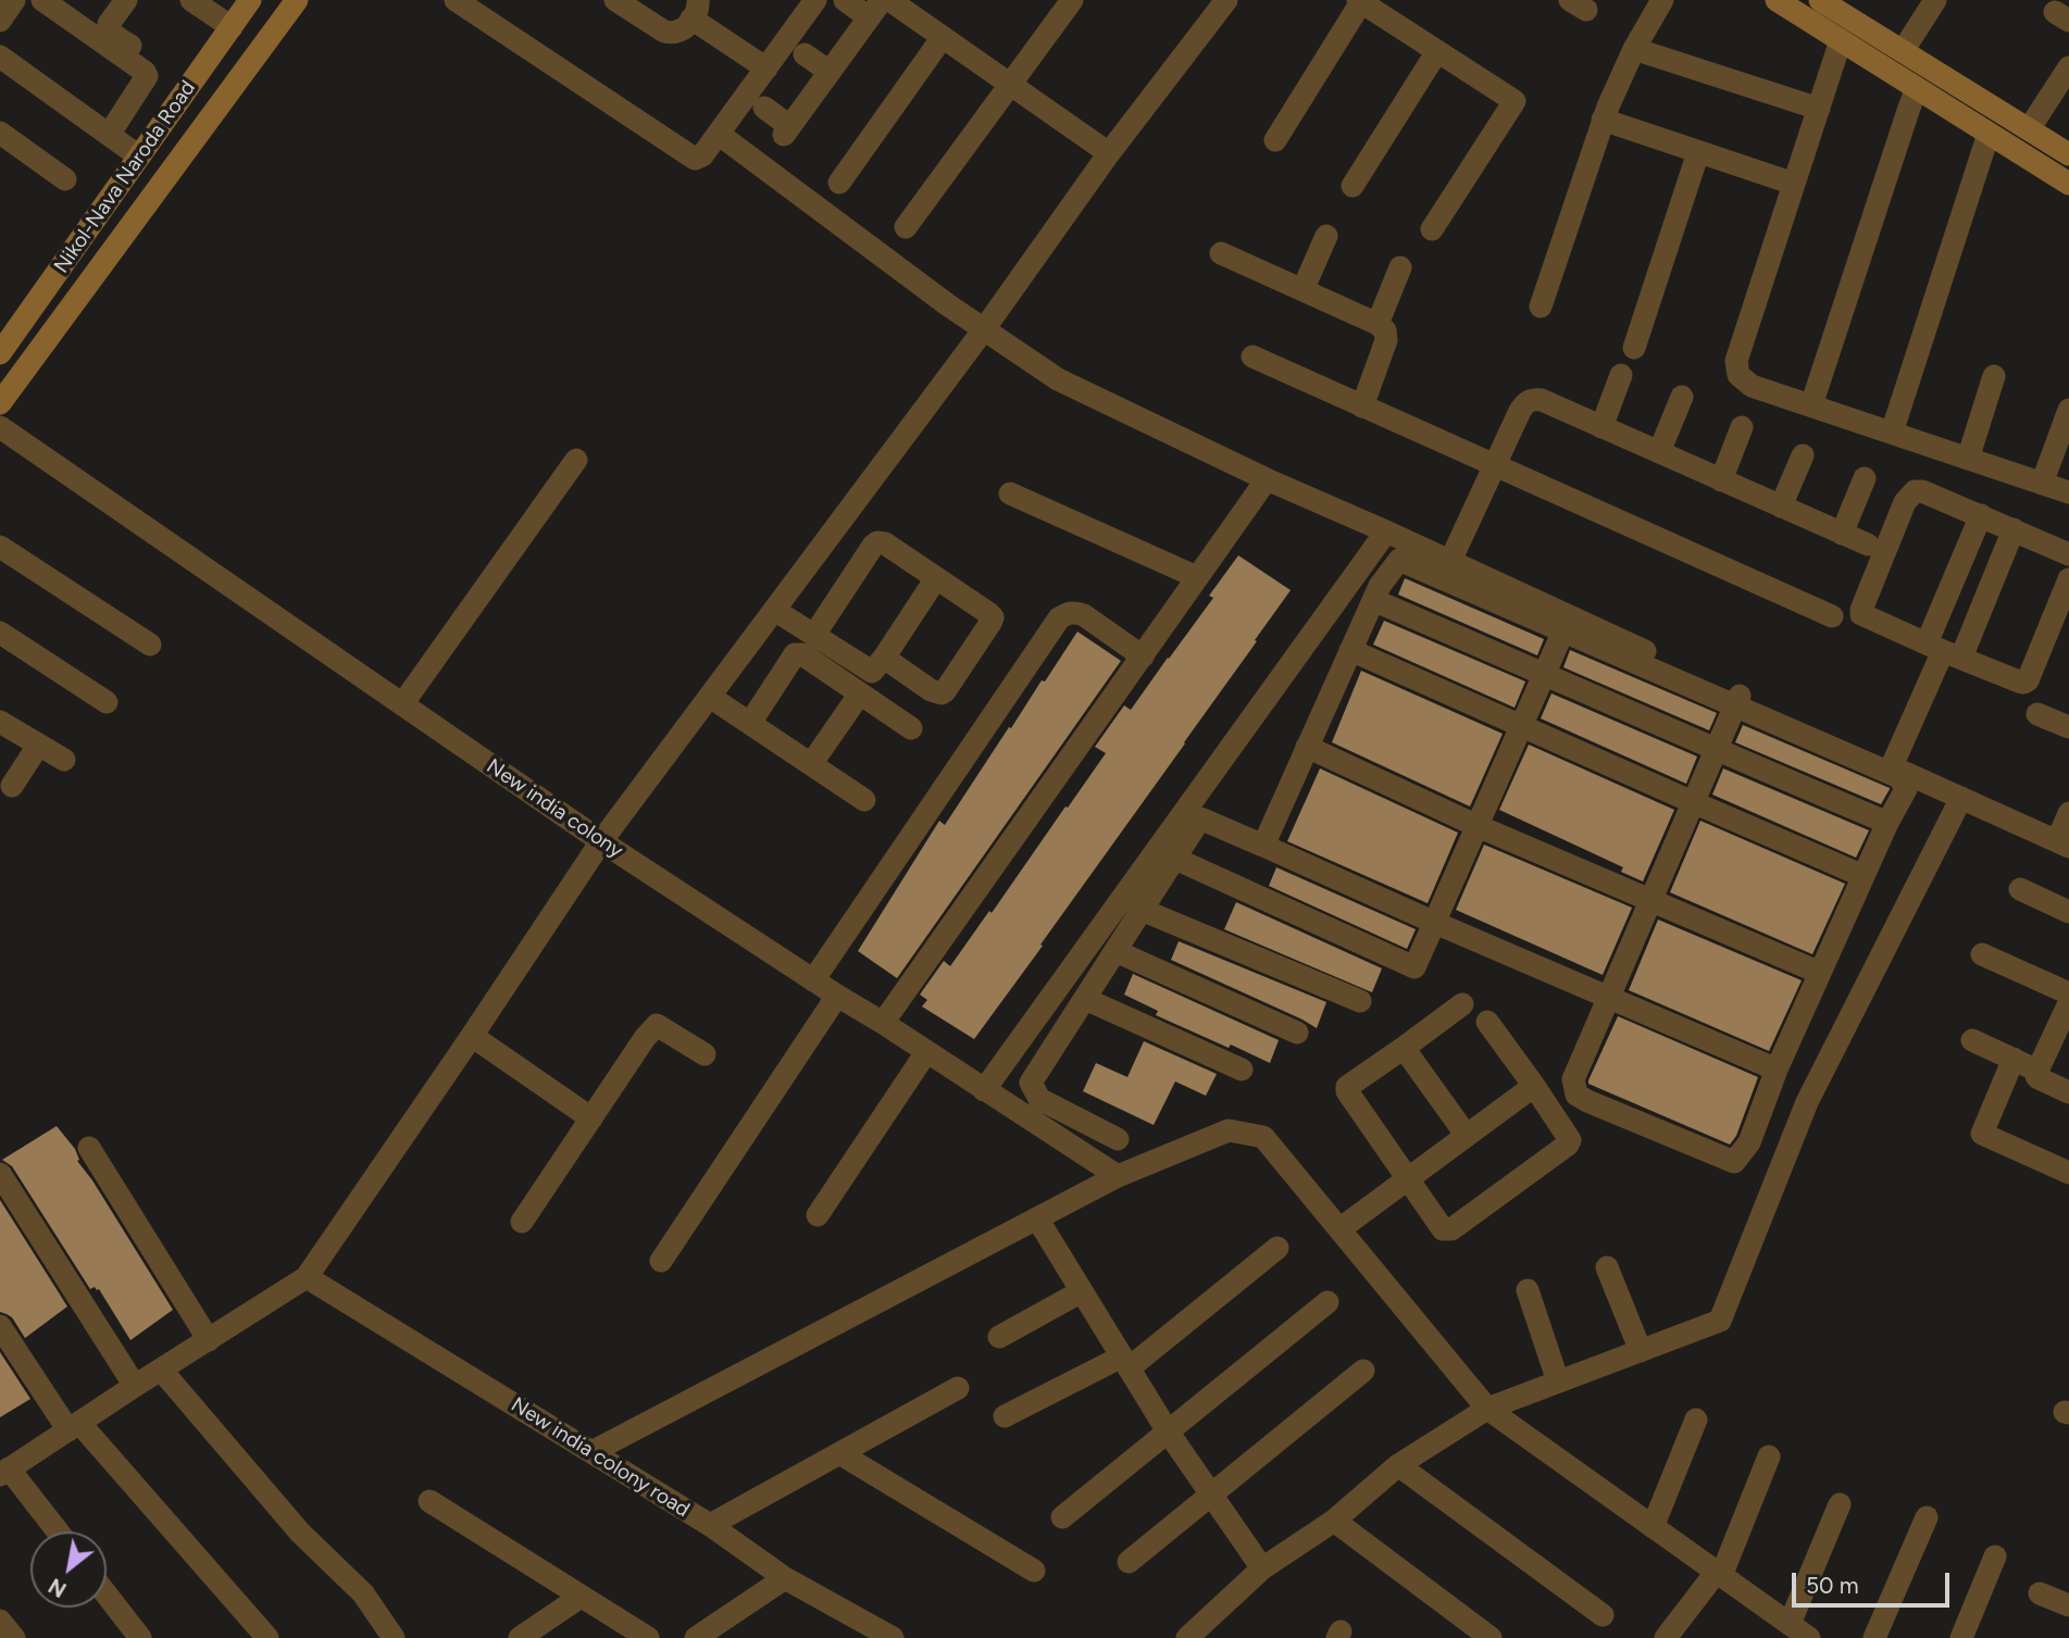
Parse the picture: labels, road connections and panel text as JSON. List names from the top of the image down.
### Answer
{
  "streets": {
    "street": ["Nikol-Nava Naroda Road", "New india colony", "New india colony road"]
  },
  "scale_bar": "50 m",
  "north": "bottom left"
}
